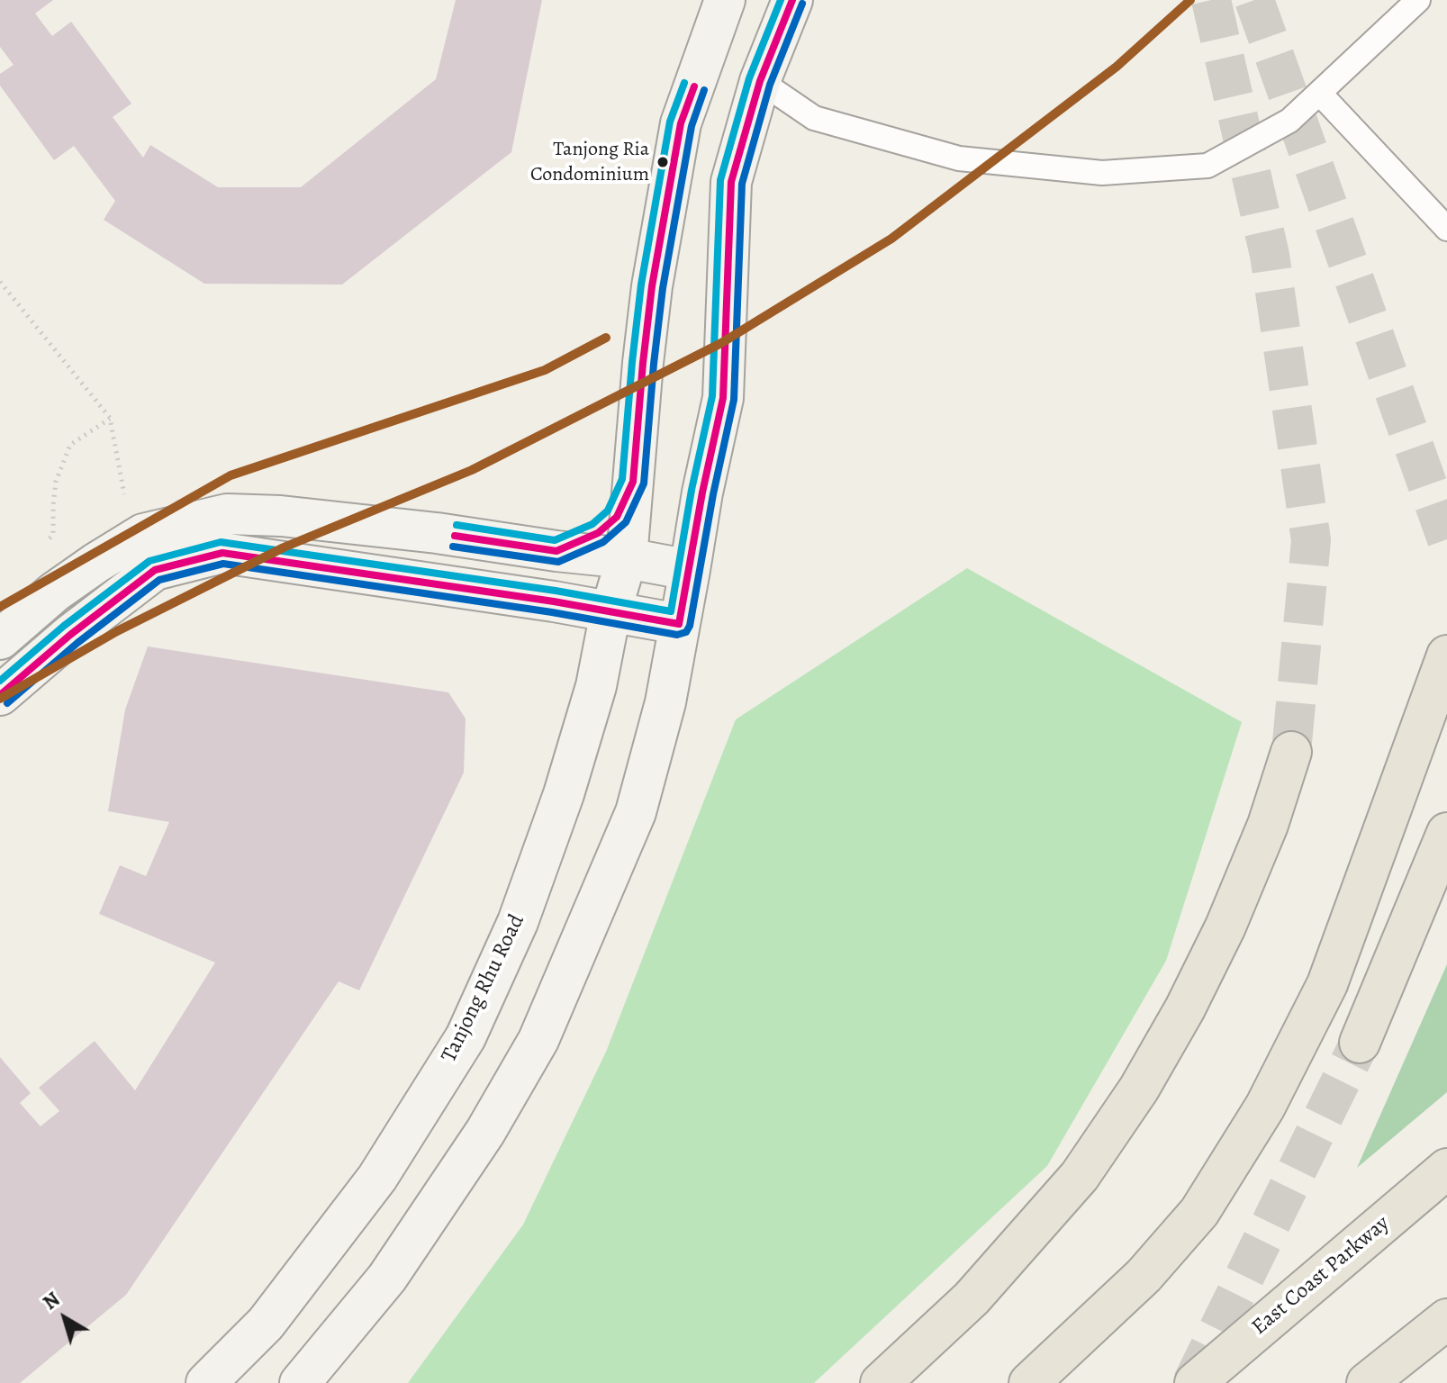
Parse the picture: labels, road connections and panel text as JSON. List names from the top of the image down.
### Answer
{
  "streets": {
    "highway": ["East Coast Parkway"],
    "street": ["Tanjong Rhu Road"]
  },
  "places": ["Tanjong Ria Condominium"],
  "north": "top left"
}
